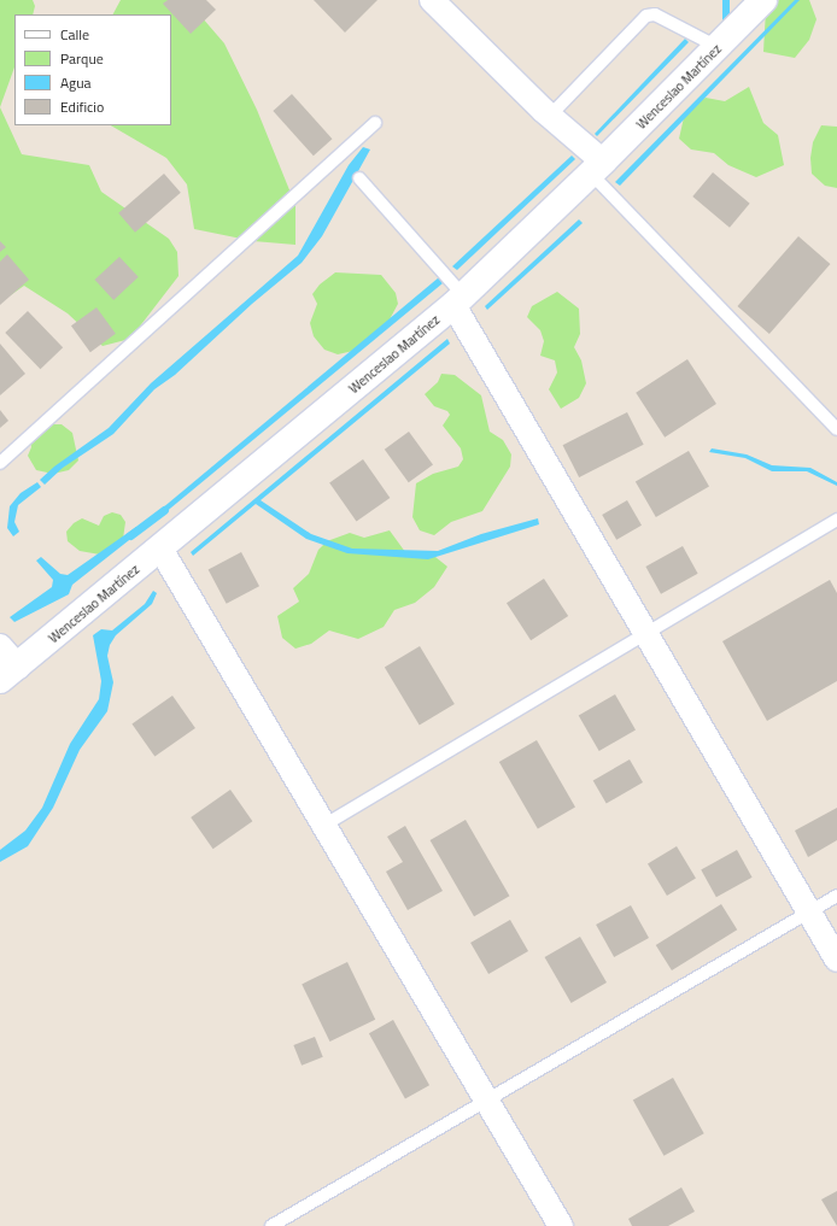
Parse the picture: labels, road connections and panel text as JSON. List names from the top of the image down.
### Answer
{
  "streets": {
    "main road": ["Wenceslao Martínez"]
  },
  "legend": [
    "Calle",
    "Parque",
    "Agua",
    "Edificio"
  ]
}
